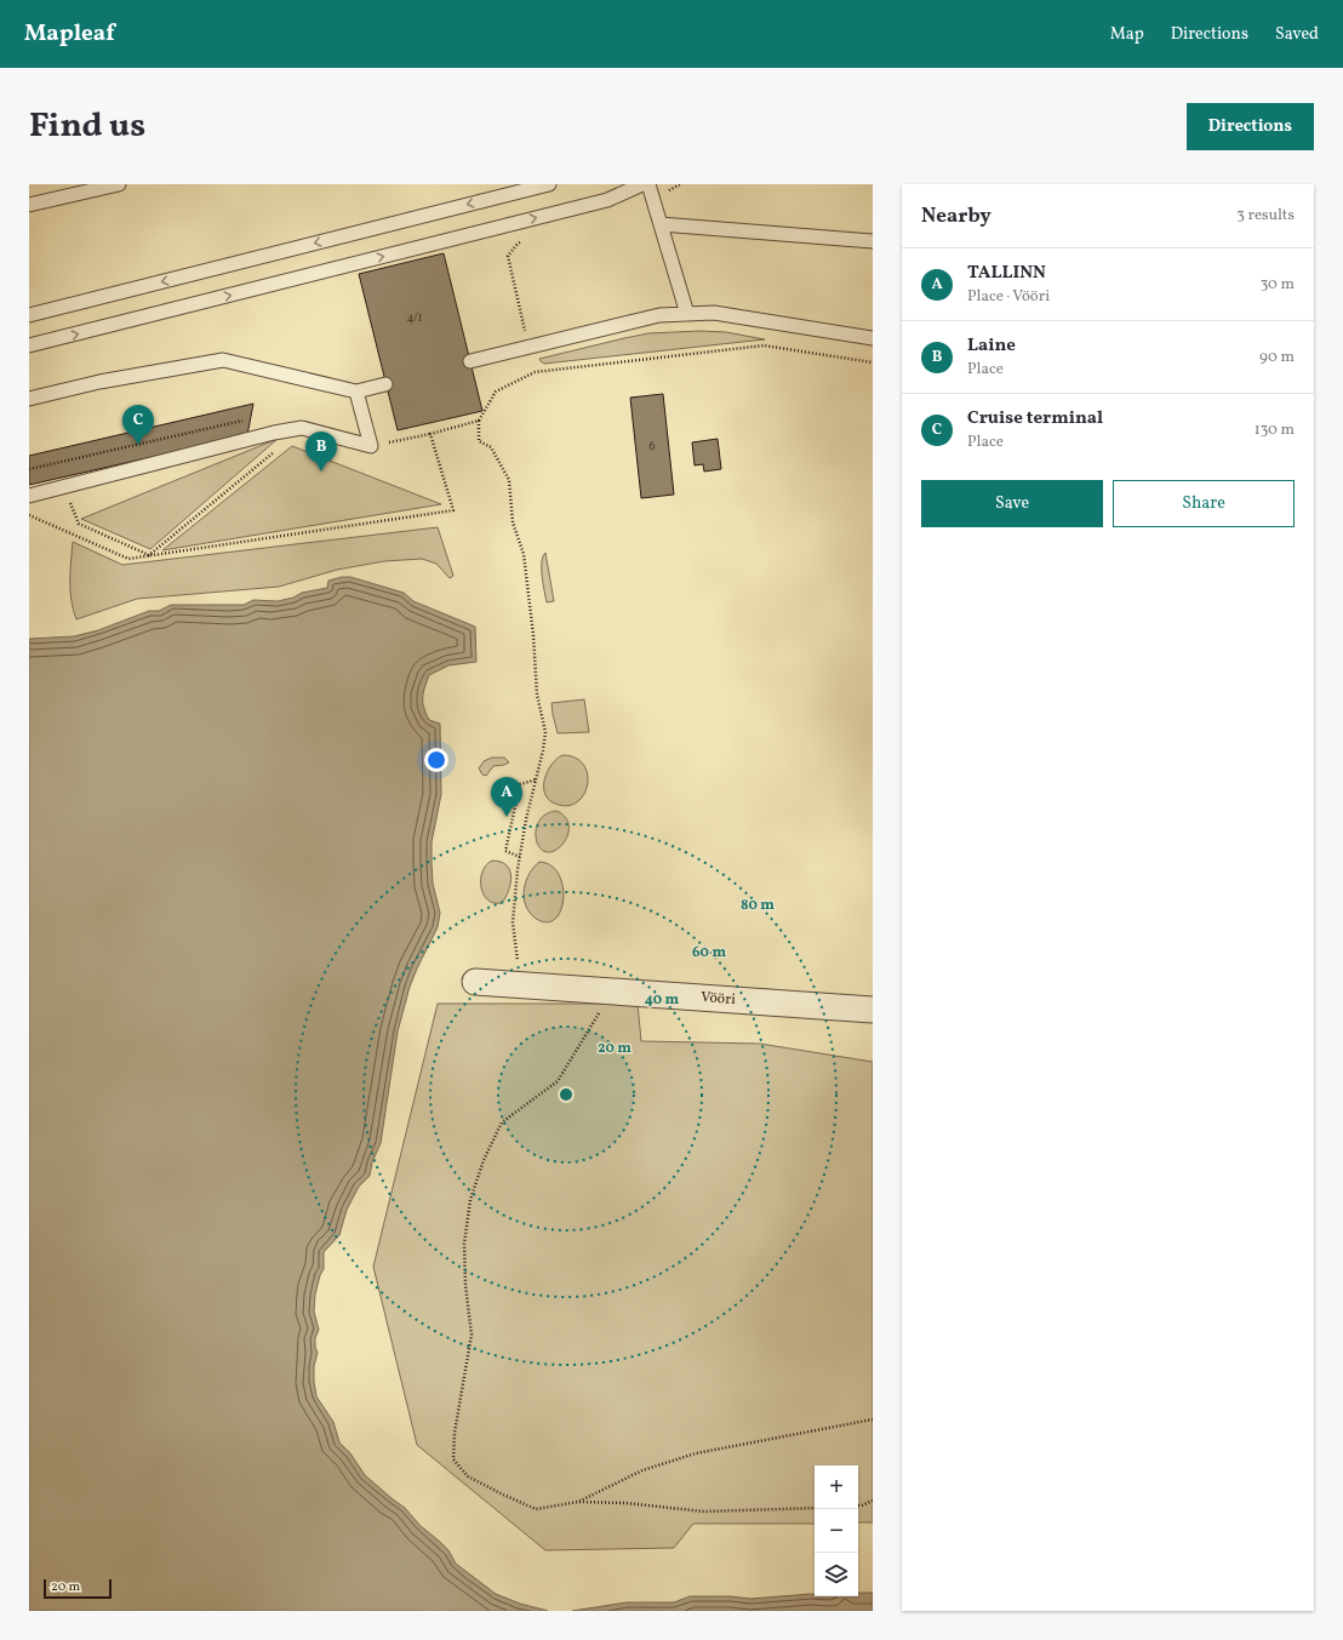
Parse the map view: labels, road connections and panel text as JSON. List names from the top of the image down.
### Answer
{
  "streets": {
    "street": ["Vööri"]
  },
  "house_numbers": ["4/1", "6"],
  "scale_bar": "20 m",
  "page": {
    "header": "Mapleaf",
    "nav": ["Map", "Directions", "Saved"],
    "title": "Find us",
    "buttons": [
      "Directions",
      ["Save", "Share"]
    ],
    "heading": ["Nearby", "3 results"],
    "list": [
      {
        "mark": "A",
        "name": "TALLINN",
        "note": "Place · Vööri",
        "value": "30 m"
      },
      {
        "mark": "B",
        "name": "Laine",
        "note": "Place",
        "value": "90 m"
      },
      {
        "mark": "C",
        "name": "Cruise terminal",
        "note": "Place",
        "value": "130 m"
      }
    ],
    "pins": ["C", "B", "A"],
    "map_buttons": ["+", "−"],
    "scale": "20 m"
  },
  "rings": [
    "80 m",
    "60 m",
    "40 m",
    "20 m"
  ]
}
